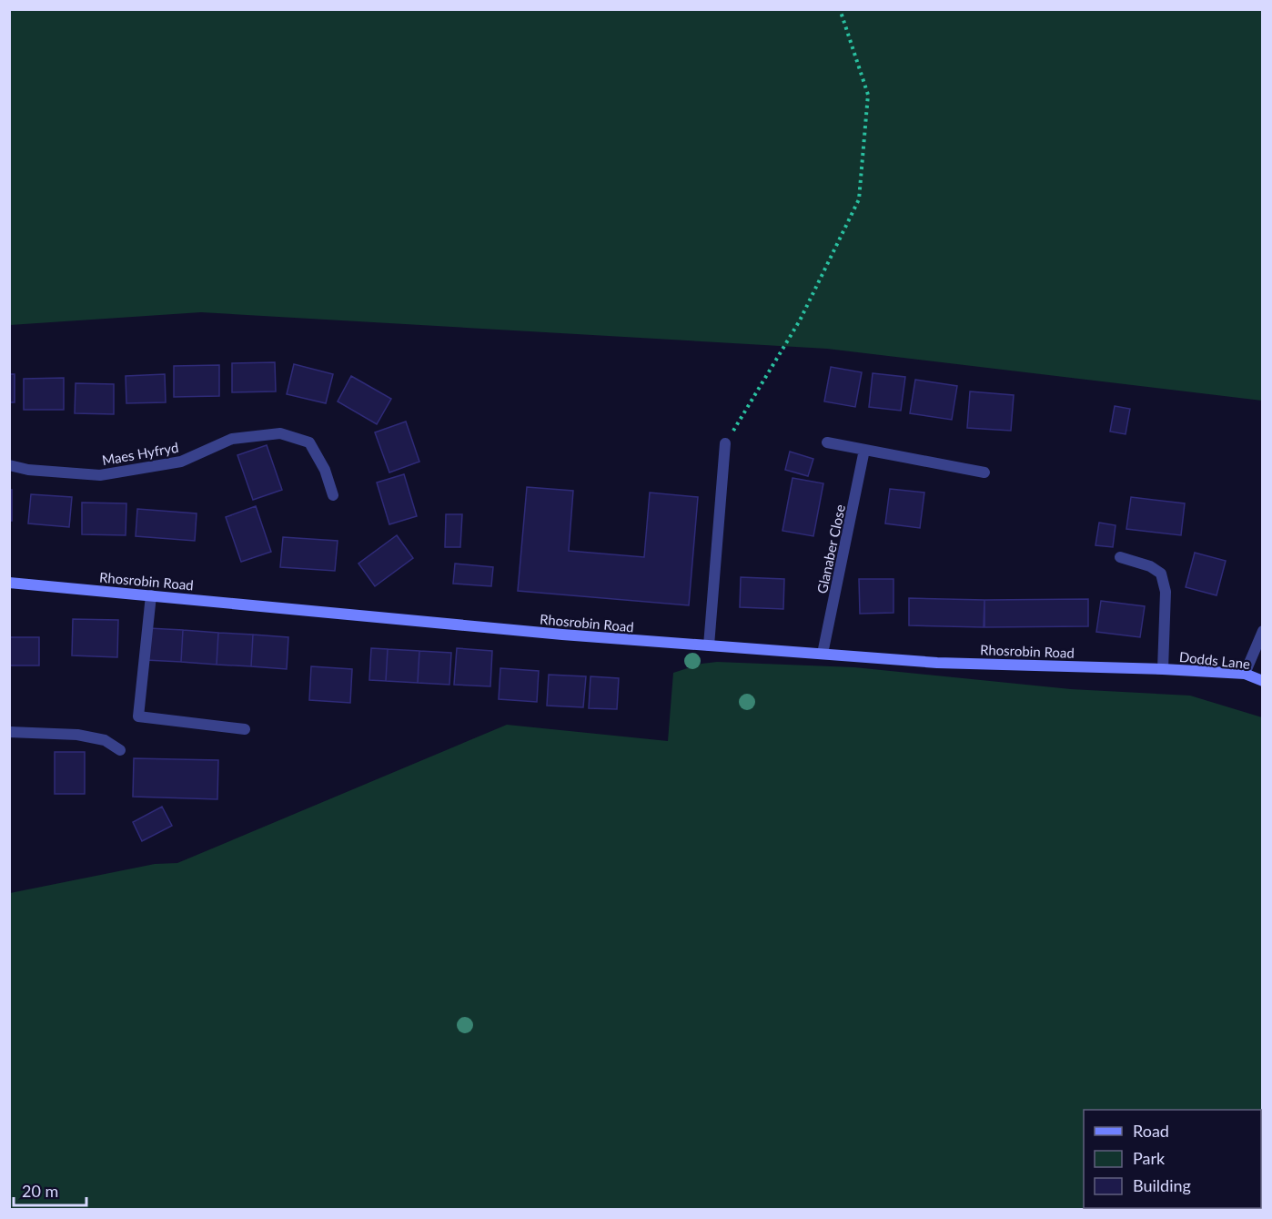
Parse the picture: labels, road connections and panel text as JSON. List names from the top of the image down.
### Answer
{
  "streets": {
    "street": [
      "Maes Hyfryd",
      "Glanaber Close",
      "Rhosrobin Road",
      "Dodds Lane"
    ]
  },
  "crossings": [
    ["Glanaber Close", "Rhosrobin Road"],
    ["Rhosrobin Road", "Dodds Lane"]
  ],
  "legend": ["Road", "Park", "Building"],
  "scale_bar": "20 m"
}
